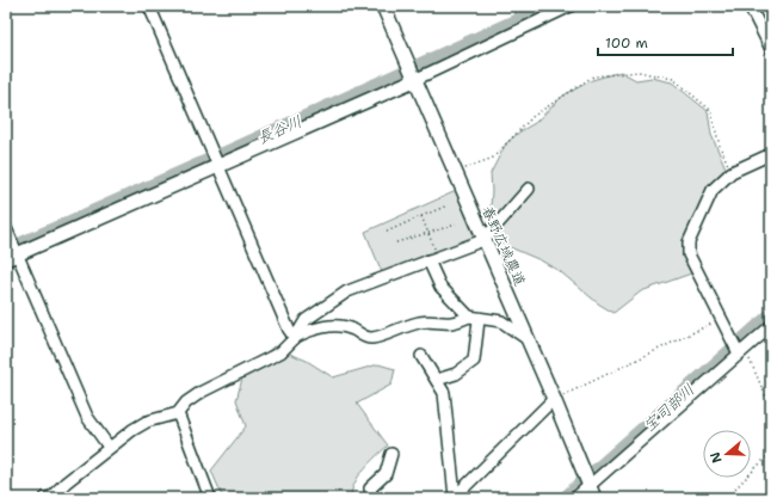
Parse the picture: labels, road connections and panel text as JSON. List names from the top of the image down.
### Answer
{
  "streets": {
    "street": ["春野広域農道"]
  },
  "water": ["長谷川", "宝司部川"],
  "scale_bar": "100 m",
  "north": "left"
}
